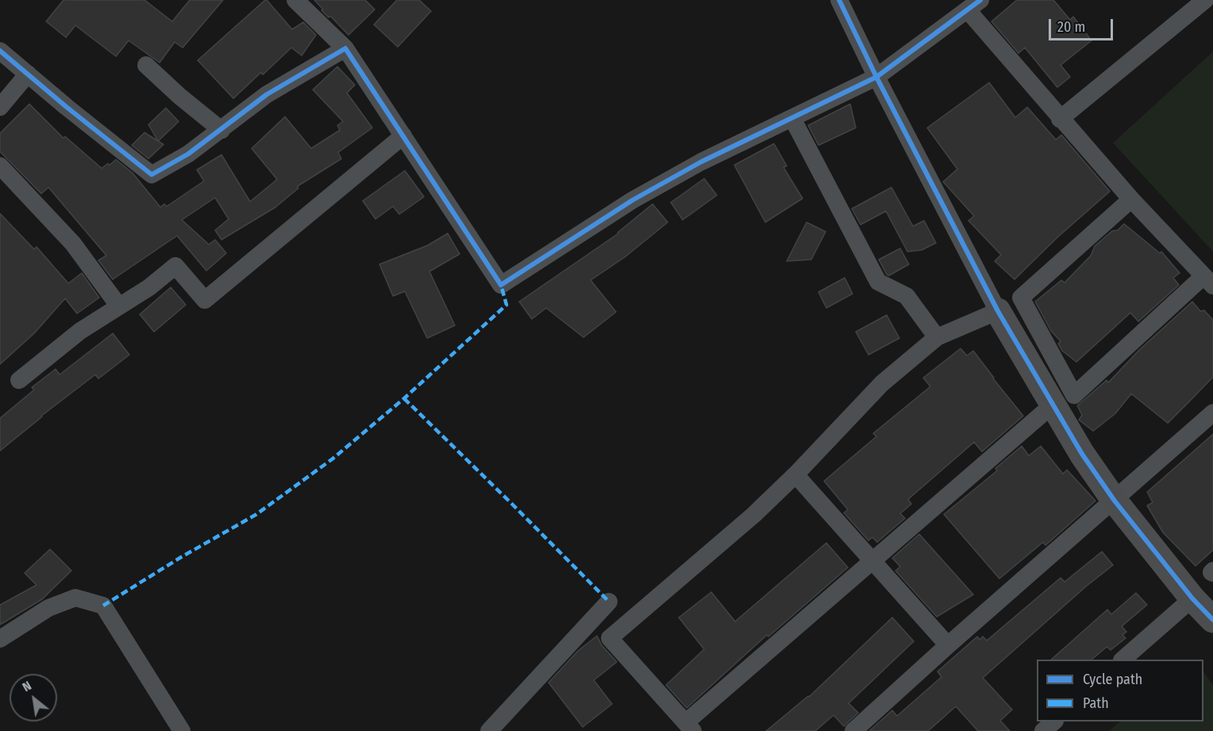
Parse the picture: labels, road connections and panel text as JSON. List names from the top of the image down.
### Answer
{
  "legend": ["Cycle path", "Path"],
  "scale_bar": "20 m",
  "north": "top left"
}
